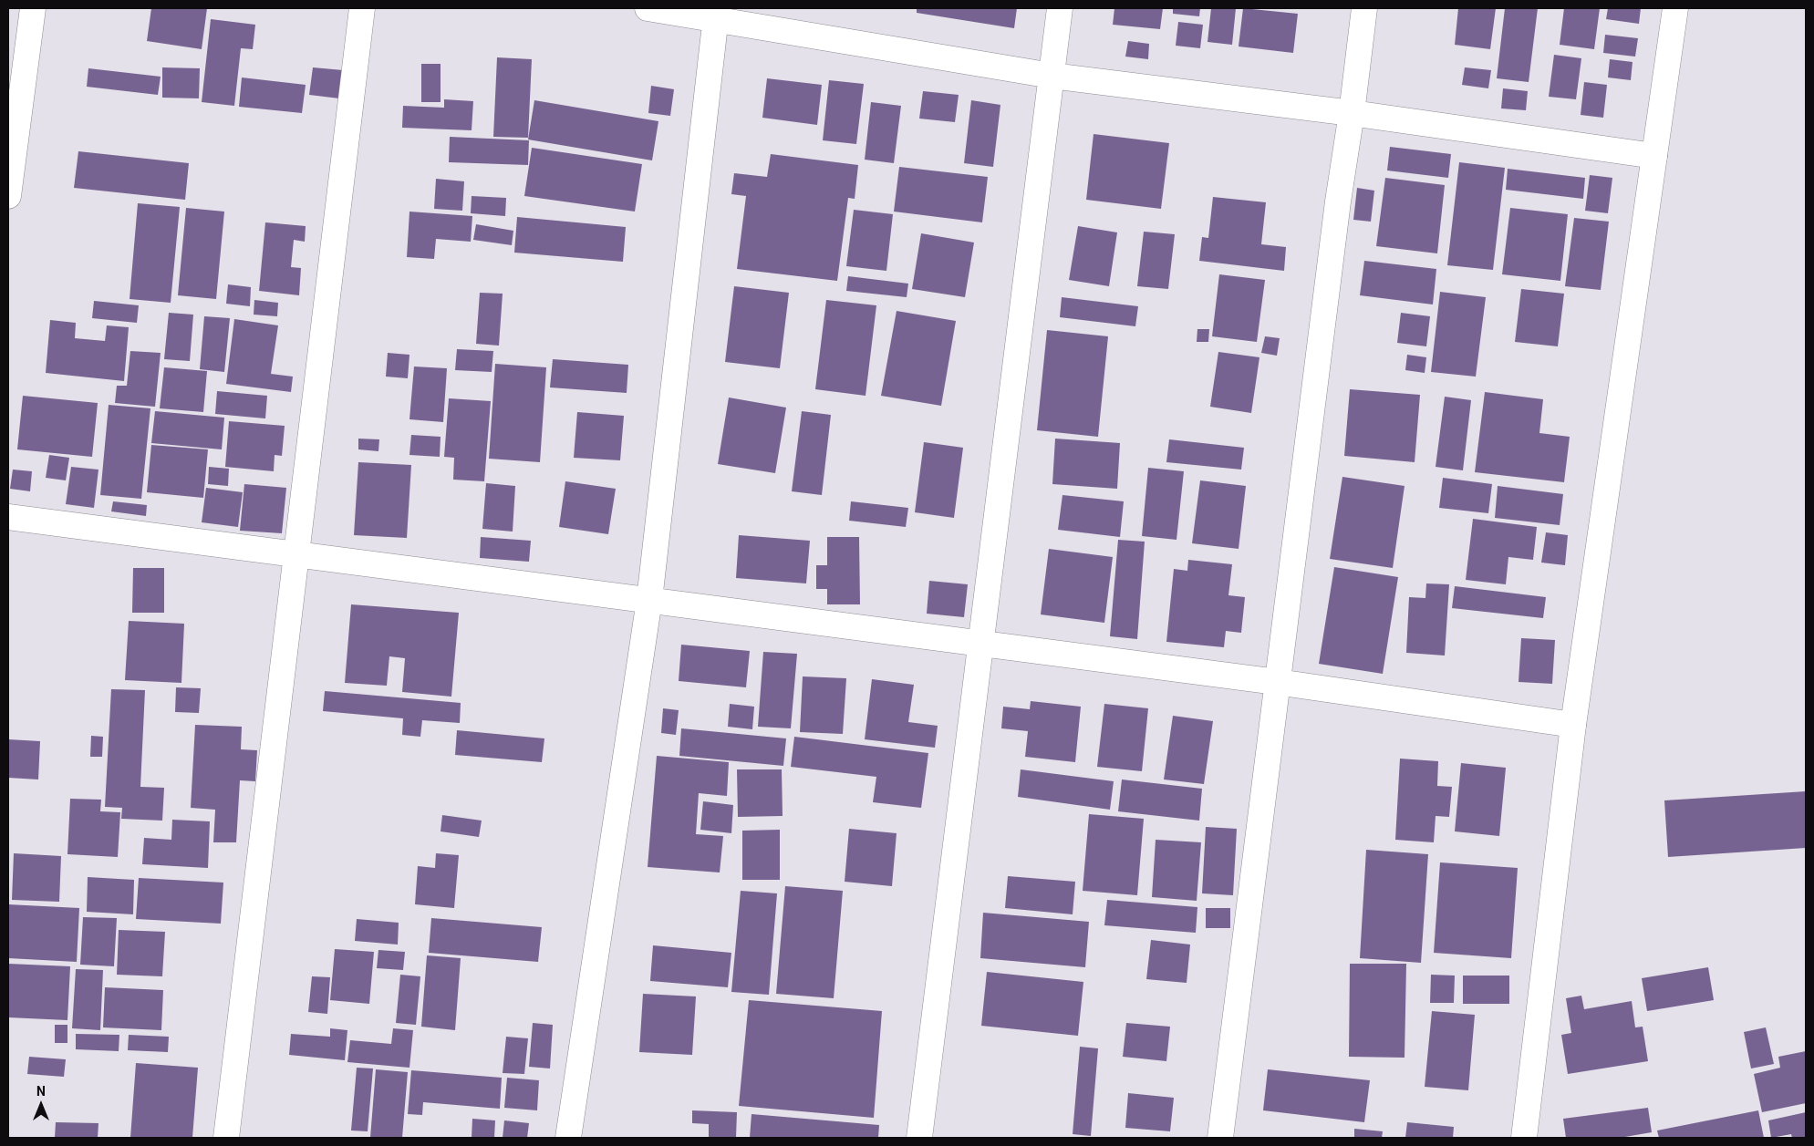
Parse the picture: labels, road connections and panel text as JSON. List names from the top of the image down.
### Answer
{
  "north": "top"
}
